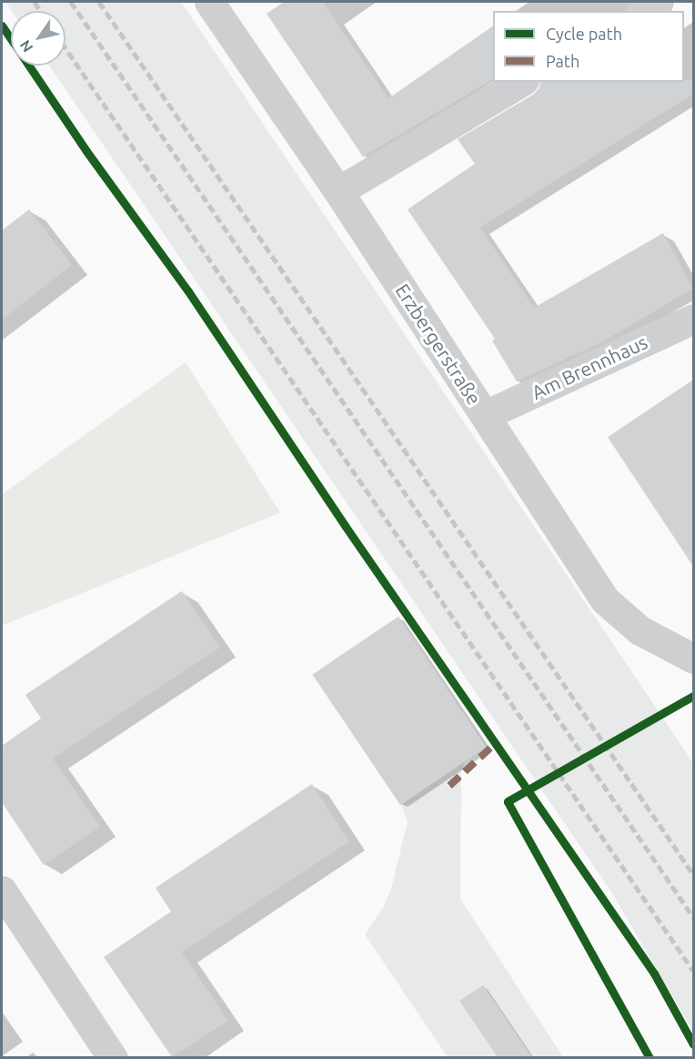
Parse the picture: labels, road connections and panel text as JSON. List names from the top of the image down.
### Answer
{
  "streets": {
    "street": ["Erzbergerstraße", "Am Brennhaus"]
  },
  "crossings": [
    ["Erzbergerstraße", "Am Brennhaus"]
  ],
  "legend": ["Cycle path", "Path"],
  "north": "bottom left"
}
